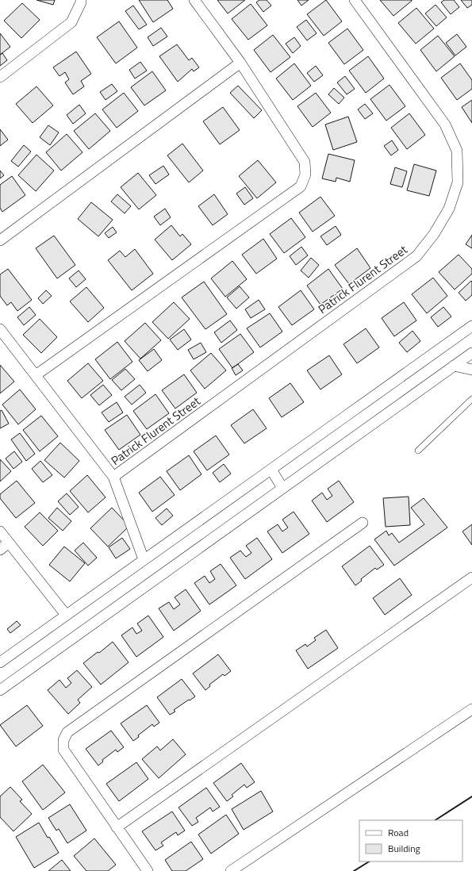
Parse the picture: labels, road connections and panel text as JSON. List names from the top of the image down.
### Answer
{
  "streets": {
    "street": ["Patrick Flurent Street"]
  },
  "legend": ["Road", "Building"]
}
